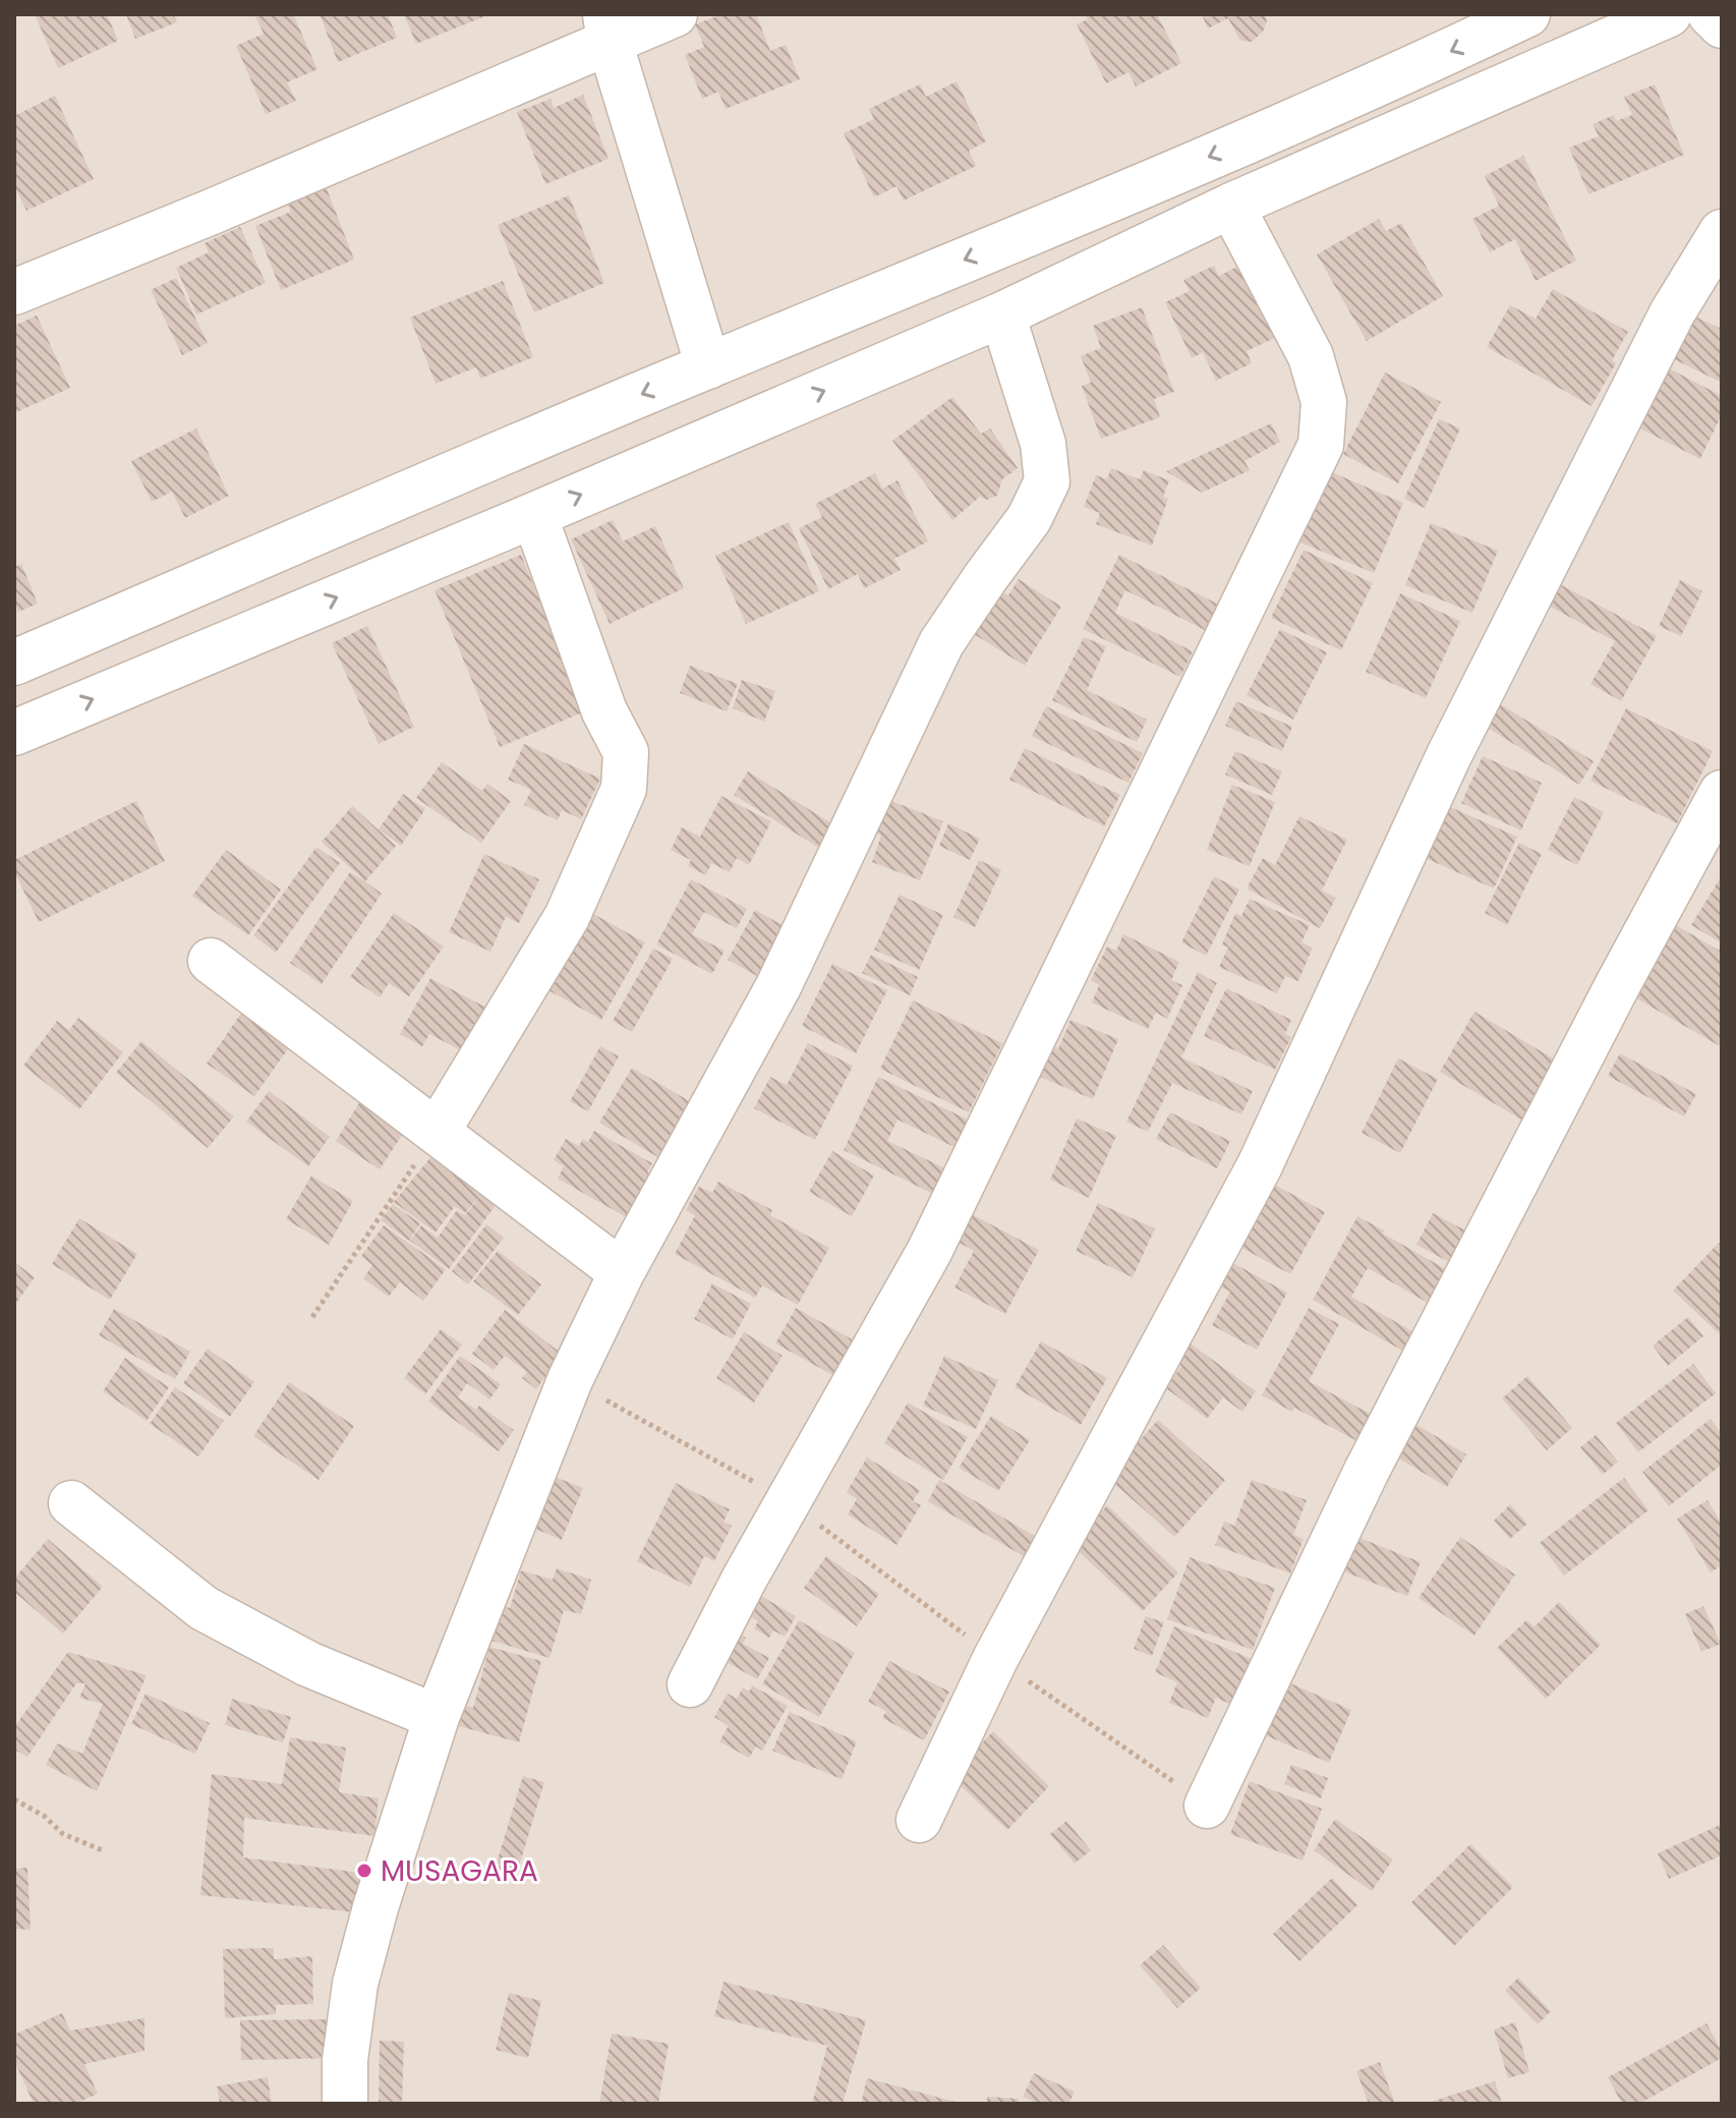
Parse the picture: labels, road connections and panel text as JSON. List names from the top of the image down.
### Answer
{
  "places": ["MUSAGARA"]
}
